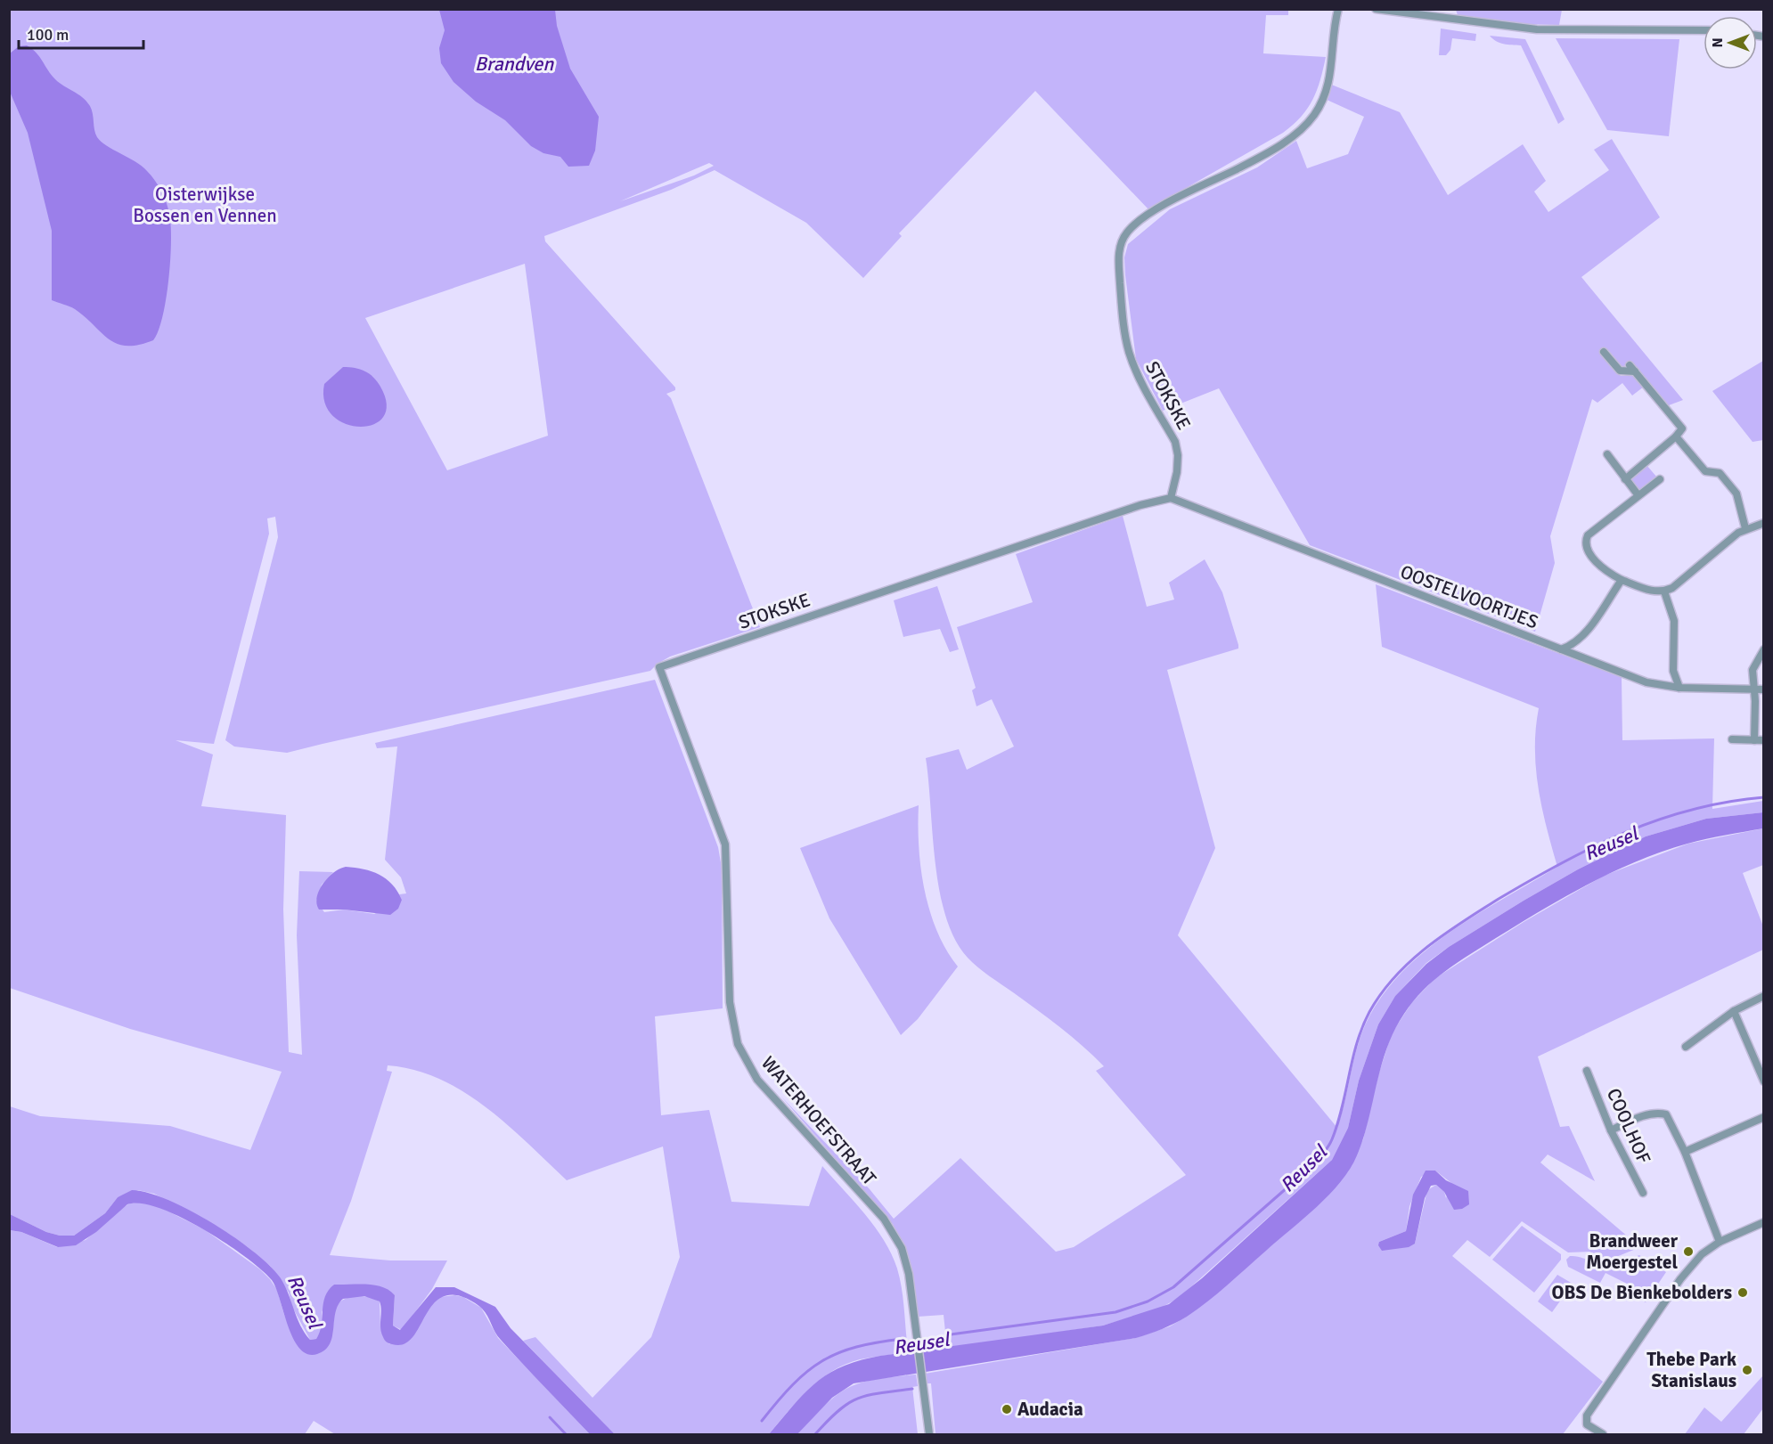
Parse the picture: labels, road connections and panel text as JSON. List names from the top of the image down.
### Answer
{
  "streets": {
    "street": [
      "STOKSKE",
      "OOSTELVOORTJES",
      "WATERHOEFSTRAAT",
      "COOLHOF"
    ]
  },
  "crossings": [
    ["STOKSKE", "OOSTELVOORTJES"],
    ["STOKSKE", "WATERHOEFSTRAAT"]
  ],
  "water": ["Brandven", "Reusel"],
  "parks": ["Oisterwijkse Bossen en Vennen"],
  "places": [
    "Brandweer Moergestel",
    "OBS De Bienkebolders",
    "Thebe Park Stanislaus",
    "Audacia"
  ],
  "scale_bar": "100 m",
  "north": "left"
}
